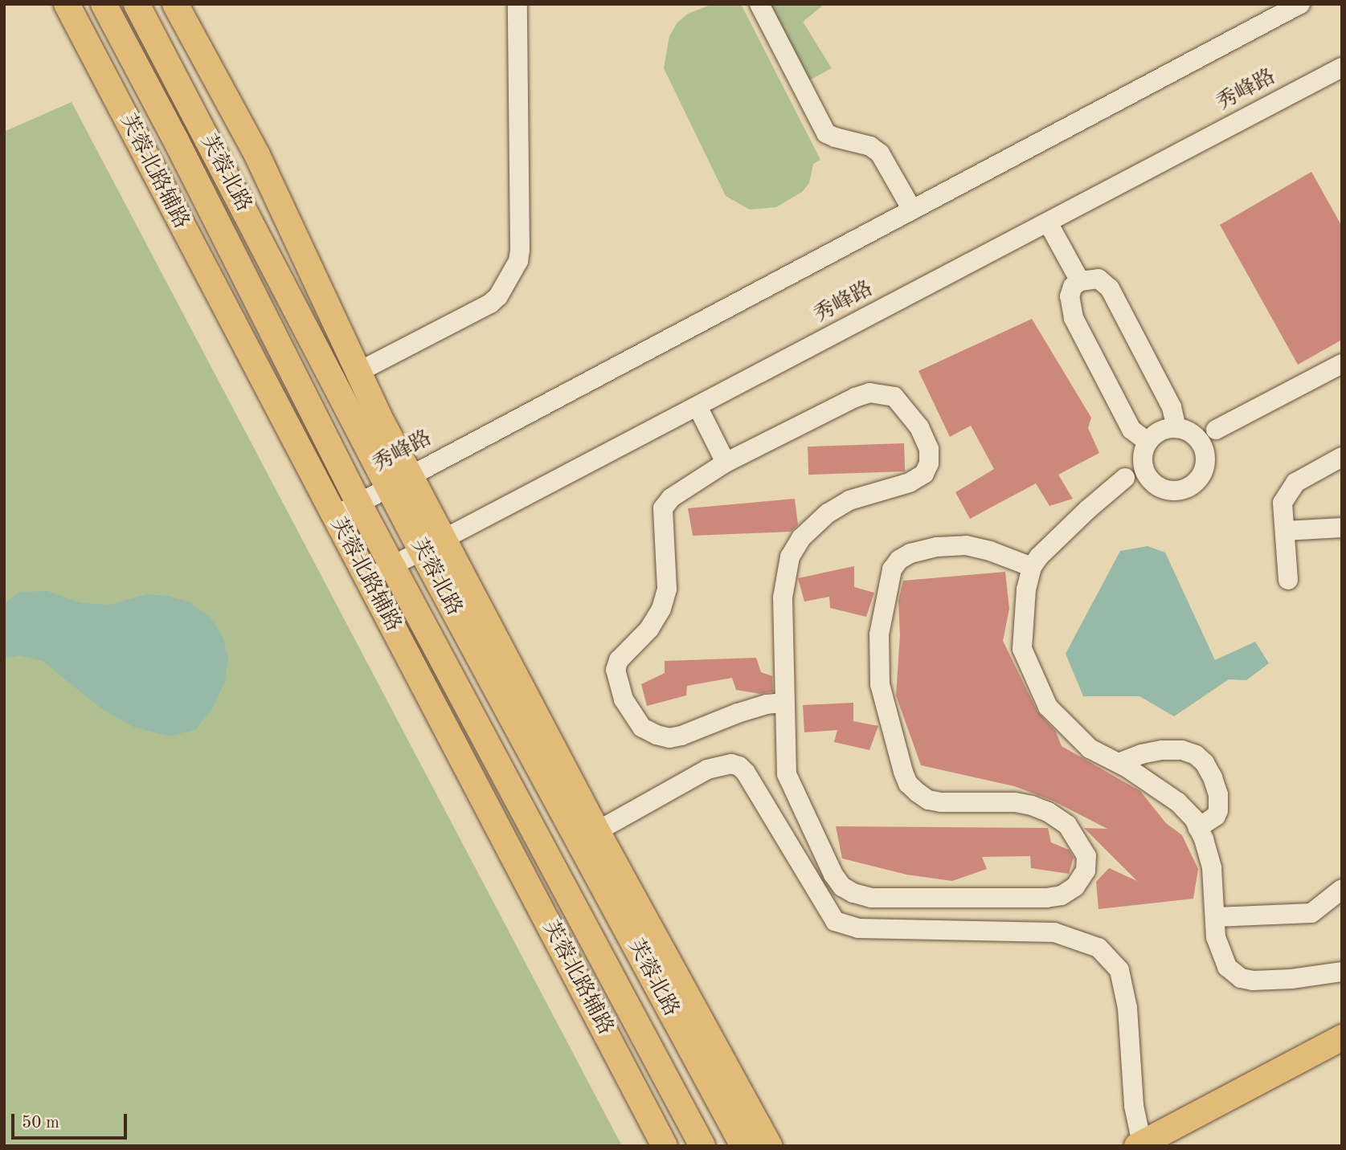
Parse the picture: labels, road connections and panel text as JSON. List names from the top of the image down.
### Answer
{
  "streets": {
    "main road": ["芙蓉北路辅路", "芙蓉北路"],
    "street": ["秀峰路"]
  },
  "crossings": [
    ["秀峰路", "芙蓉北路辅路"],
    ["秀峰路", "芙蓉北路"]
  ],
  "scale_bar": "50 m"
}
